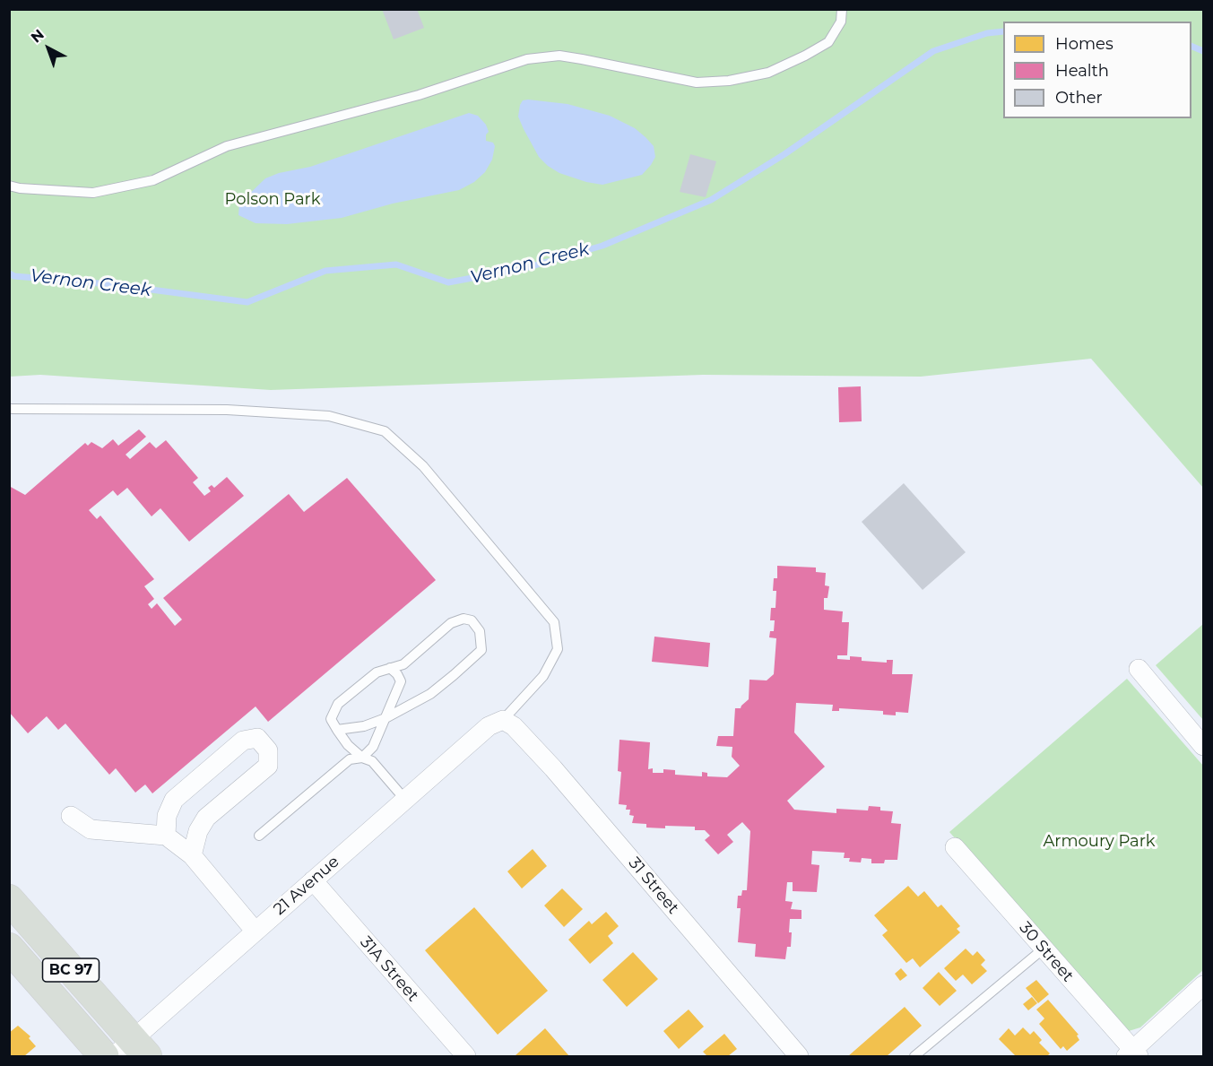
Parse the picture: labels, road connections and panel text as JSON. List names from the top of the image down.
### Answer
{
  "streets": {
    "highway": ["BC 97"],
    "street": [
      "21 Avenue",
      "31 Street",
      "30 Street",
      "31A Street"
    ]
  },
  "crossings": [
    ["21 Avenue", "31 Street"],
    ["21 Avenue", "31A Street"],
    ["21 Avenue", "BC 97"]
  ],
  "water": ["Vernon Creek"],
  "parks": ["Polson Park", "Armoury Park"],
  "legend": ["Homes", "Health", "Other"],
  "north": "top left"
}
